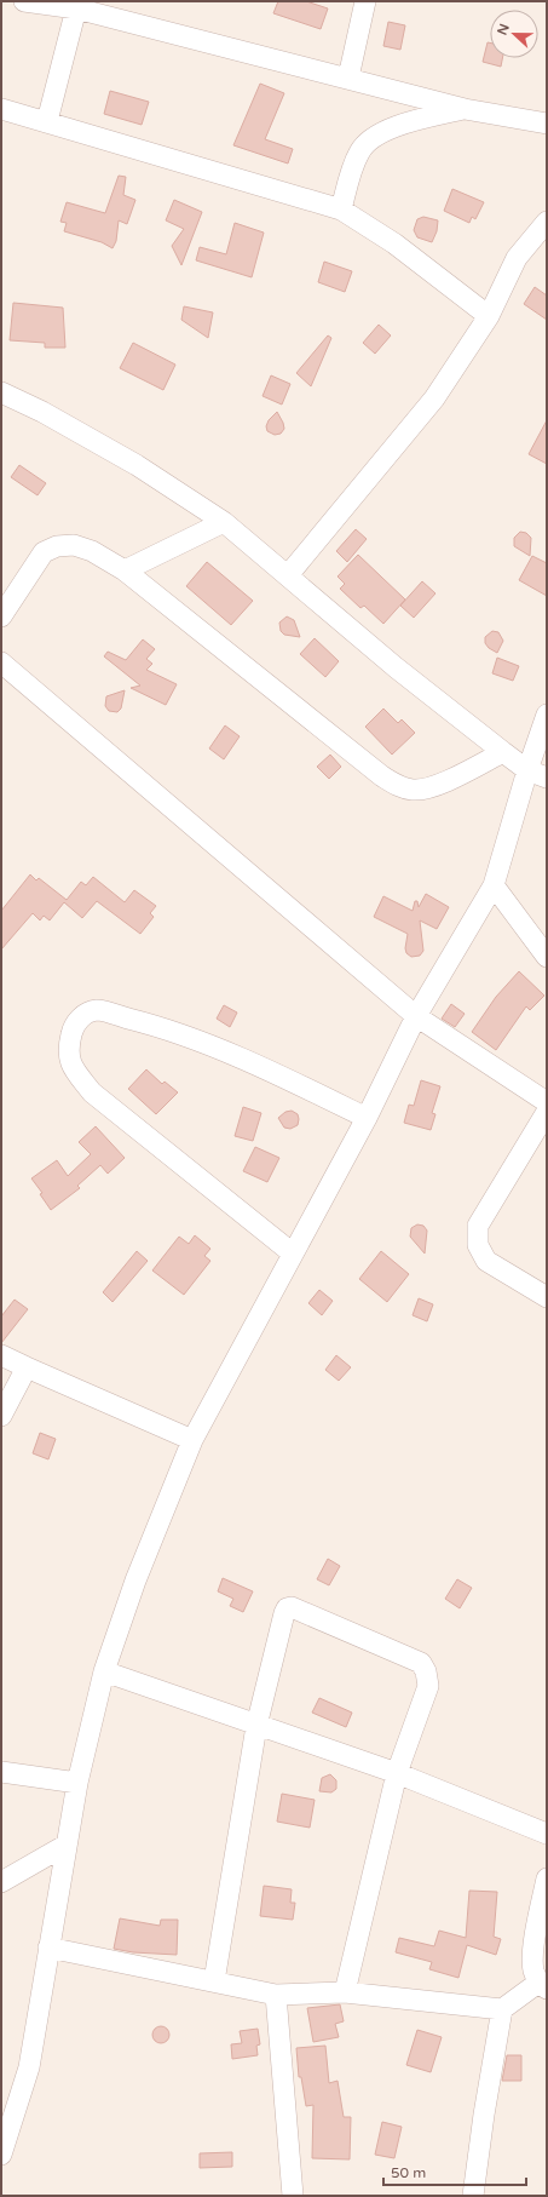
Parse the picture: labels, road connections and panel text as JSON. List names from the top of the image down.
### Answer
{
  "scale_bar": "50 m",
  "north": "left"
}
